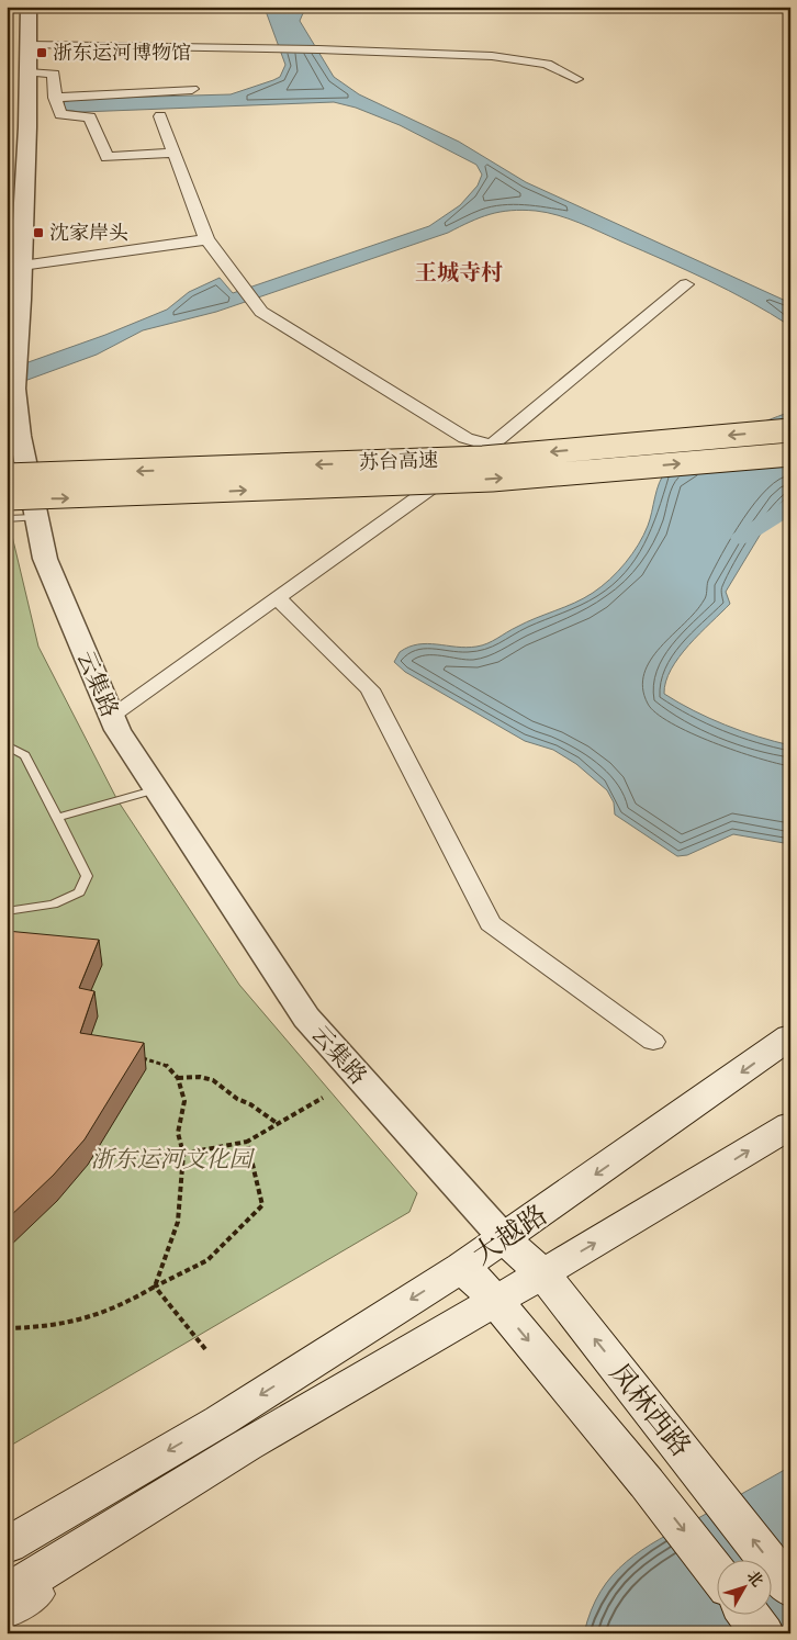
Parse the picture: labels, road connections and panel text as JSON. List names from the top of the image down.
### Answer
{
  "streets": {
    "highway": ["苏台高速"],
    "main road": ["大越路", "凤林西路"],
    "street": ["云集路"]
  },
  "crossings": [
    ["云集路", "大越路"],
    ["云集路", "凤林西路"],
    ["大越路", "凤林西路"]
  ],
  "districts": ["王城寺村"],
  "parks": ["浙东运河文化园"],
  "places": {
    "transit": ["浙东运河博物馆", "沈家岸头"]
  },
  "north": "top right"
}
